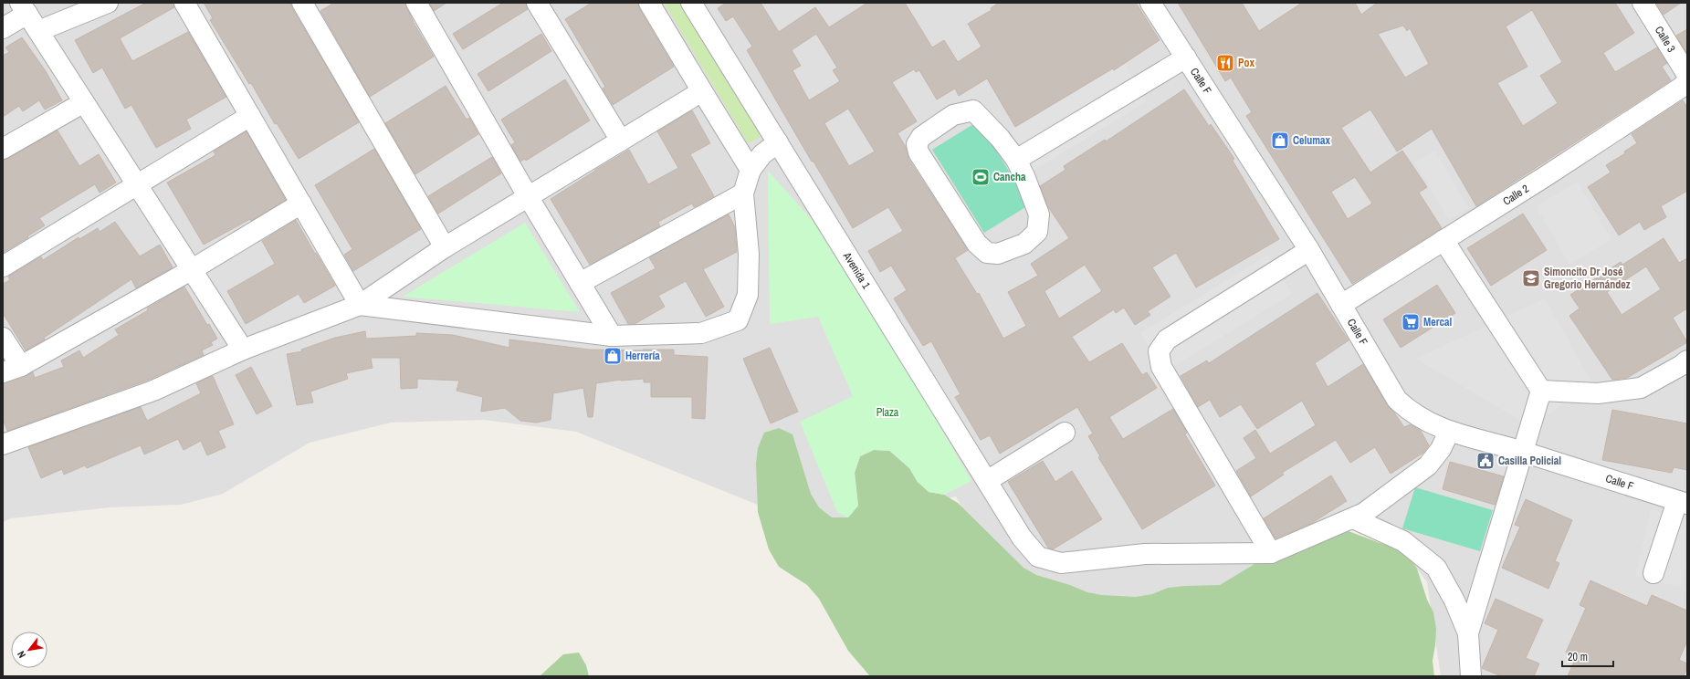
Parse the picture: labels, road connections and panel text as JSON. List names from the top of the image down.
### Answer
{
  "streets": {
    "street": [
      "Calle 3",
      "Calle F",
      "Calle 2",
      "Avenida 1"
    ]
  },
  "crossings": [
    ["Calle F", "Calle 2"]
  ],
  "parks": ["Plaza"],
  "places": {
    "restaurant": ["Pox"],
    "shop": ["Celumax", "Herrería"],
    "sports": ["Cancha"],
    "school or university": ["Simoncito Dr José Gregorio Hernández"],
    "supermarket": ["Mercal"],
    "public building": ["Casilla Policial"]
  },
  "scale_bar": "20 m",
  "north": "bottom left"
}
